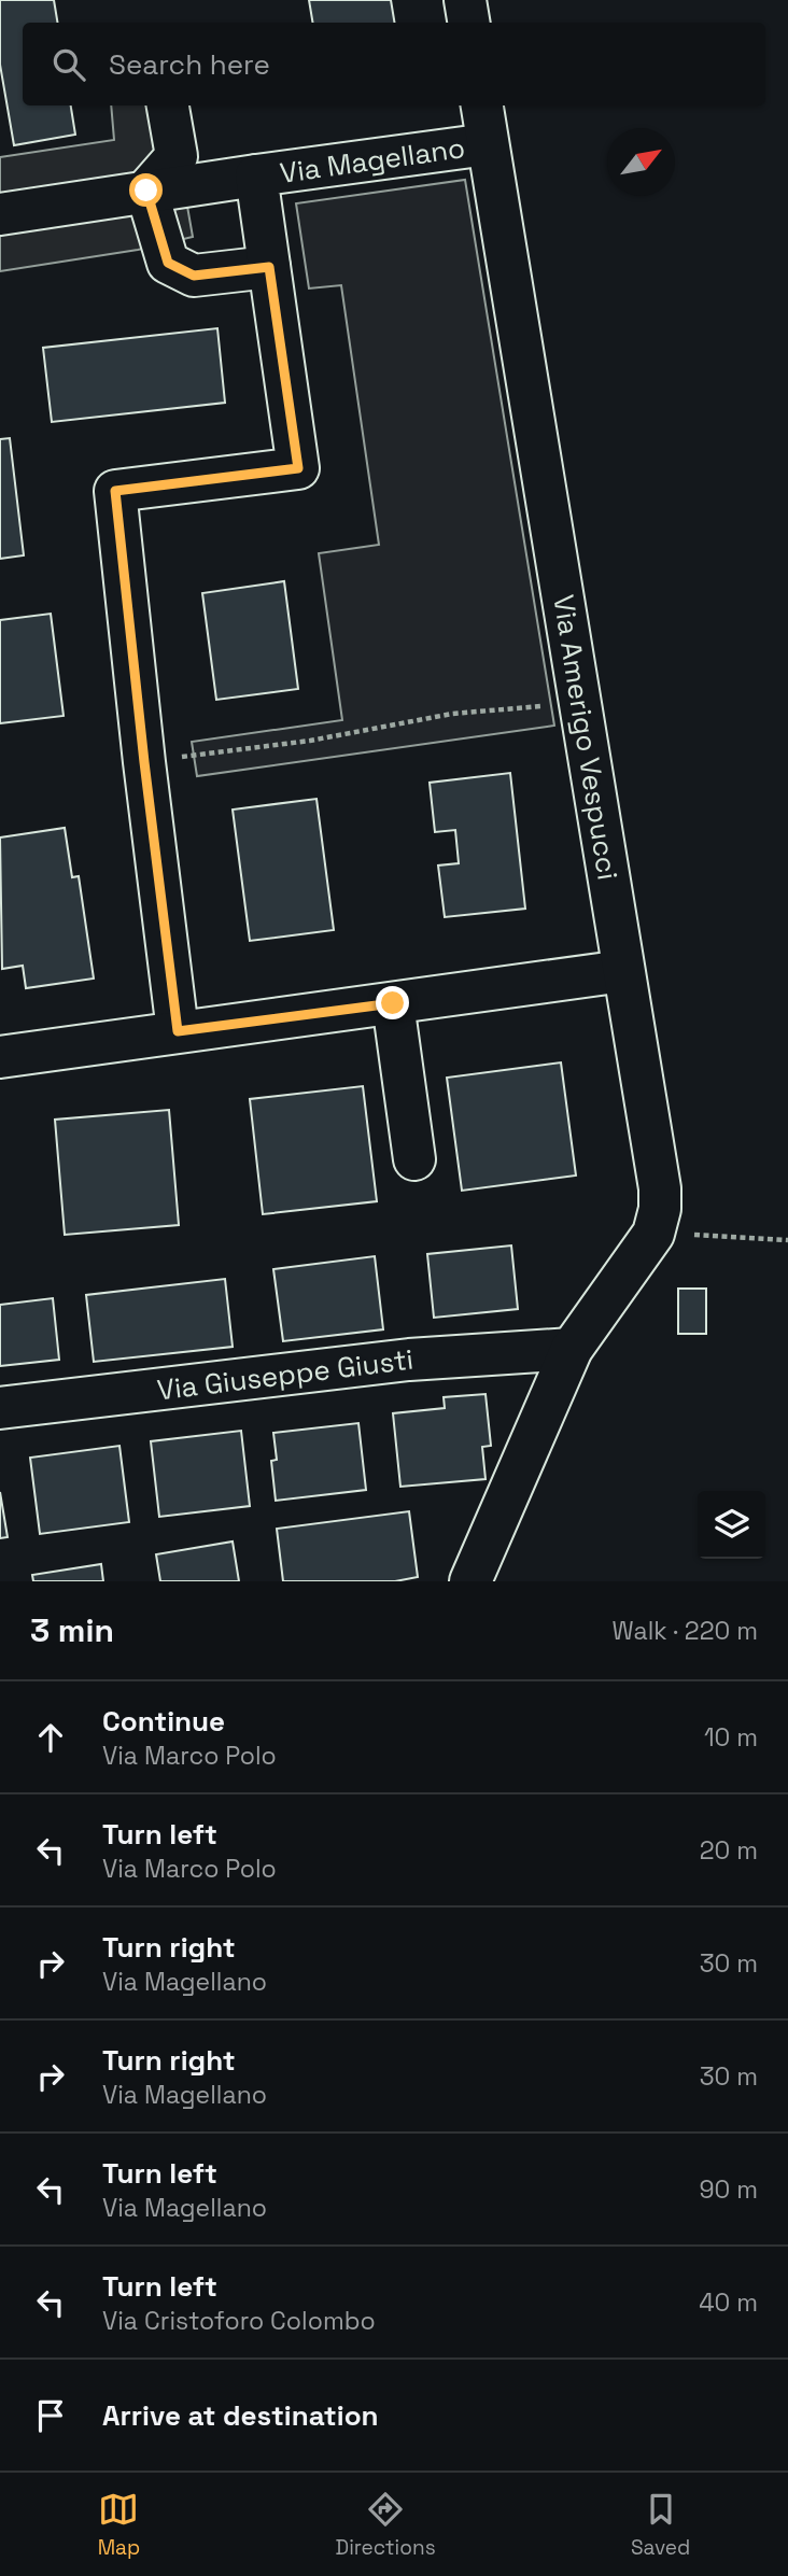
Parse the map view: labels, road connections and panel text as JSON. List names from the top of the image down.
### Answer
{
  "streets": {
    "street": ["Via Magellano", "Via Amerigo Vespucci", "Via Giuseppe Giusti"]
  },
  "crossings": [
    ["Via Magellano", "Via Amerigo Vespucci"],
    ["Via Amerigo Vespucci", "Via Giuseppe Giusti"]
  ],
  "north": "top right",
  "page": {
    "search": "Search here",
    "heading": ["3 min", "Walk · 220 m"],
    "list": [
      ["Continue", "Via Marco Polo", "10 m"],
      ["Turn left", "Via Marco Polo", "20 m"],
      ["Turn right", "Via Magellano", "30 m"],
      ["Turn right", "Via Magellano", "30 m"],
      ["Turn left", "Via Magellano", "90 m"],
      ["Turn left", "Via Cristoforo Colombo", "40 m"],
      "Arrive at destination"
    ],
    "nav": ["Map", "Directions", "Saved"]
  }
}
